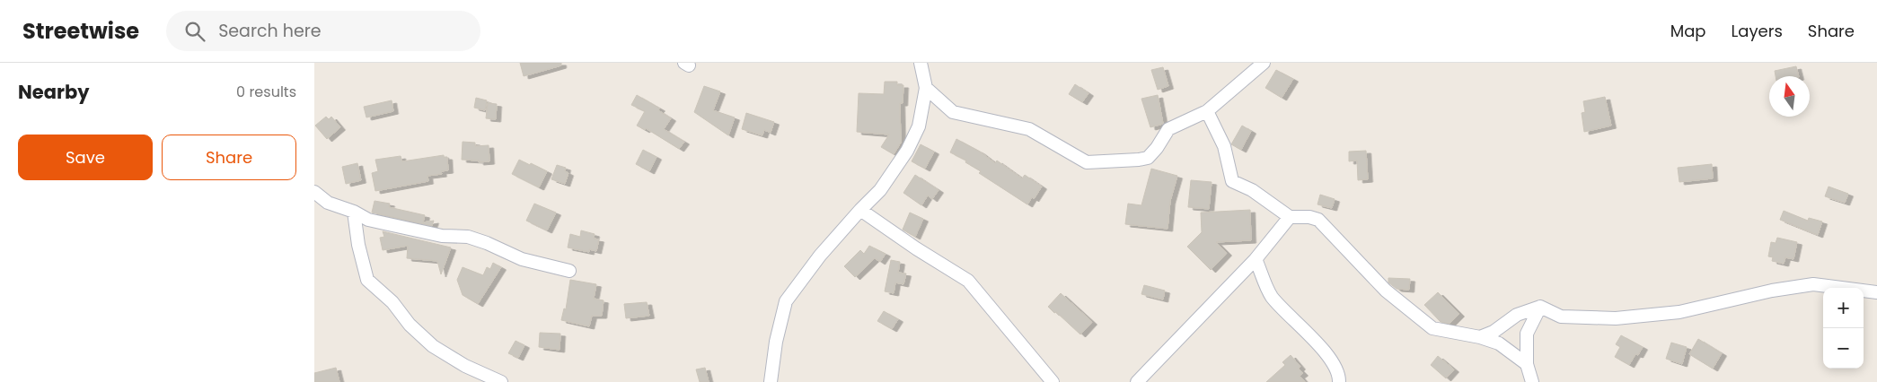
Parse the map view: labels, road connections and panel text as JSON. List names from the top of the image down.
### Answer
{
  "north": "top",
  "page": {
    "header": "Streetwise",
    "search": "Search here",
    "nav": ["Map", "Layers", "Share"],
    "heading": ["Nearby", "0 results"],
    "buttons": ["Save", "Share"],
    "map_buttons": ["+", "−"]
  }
}
